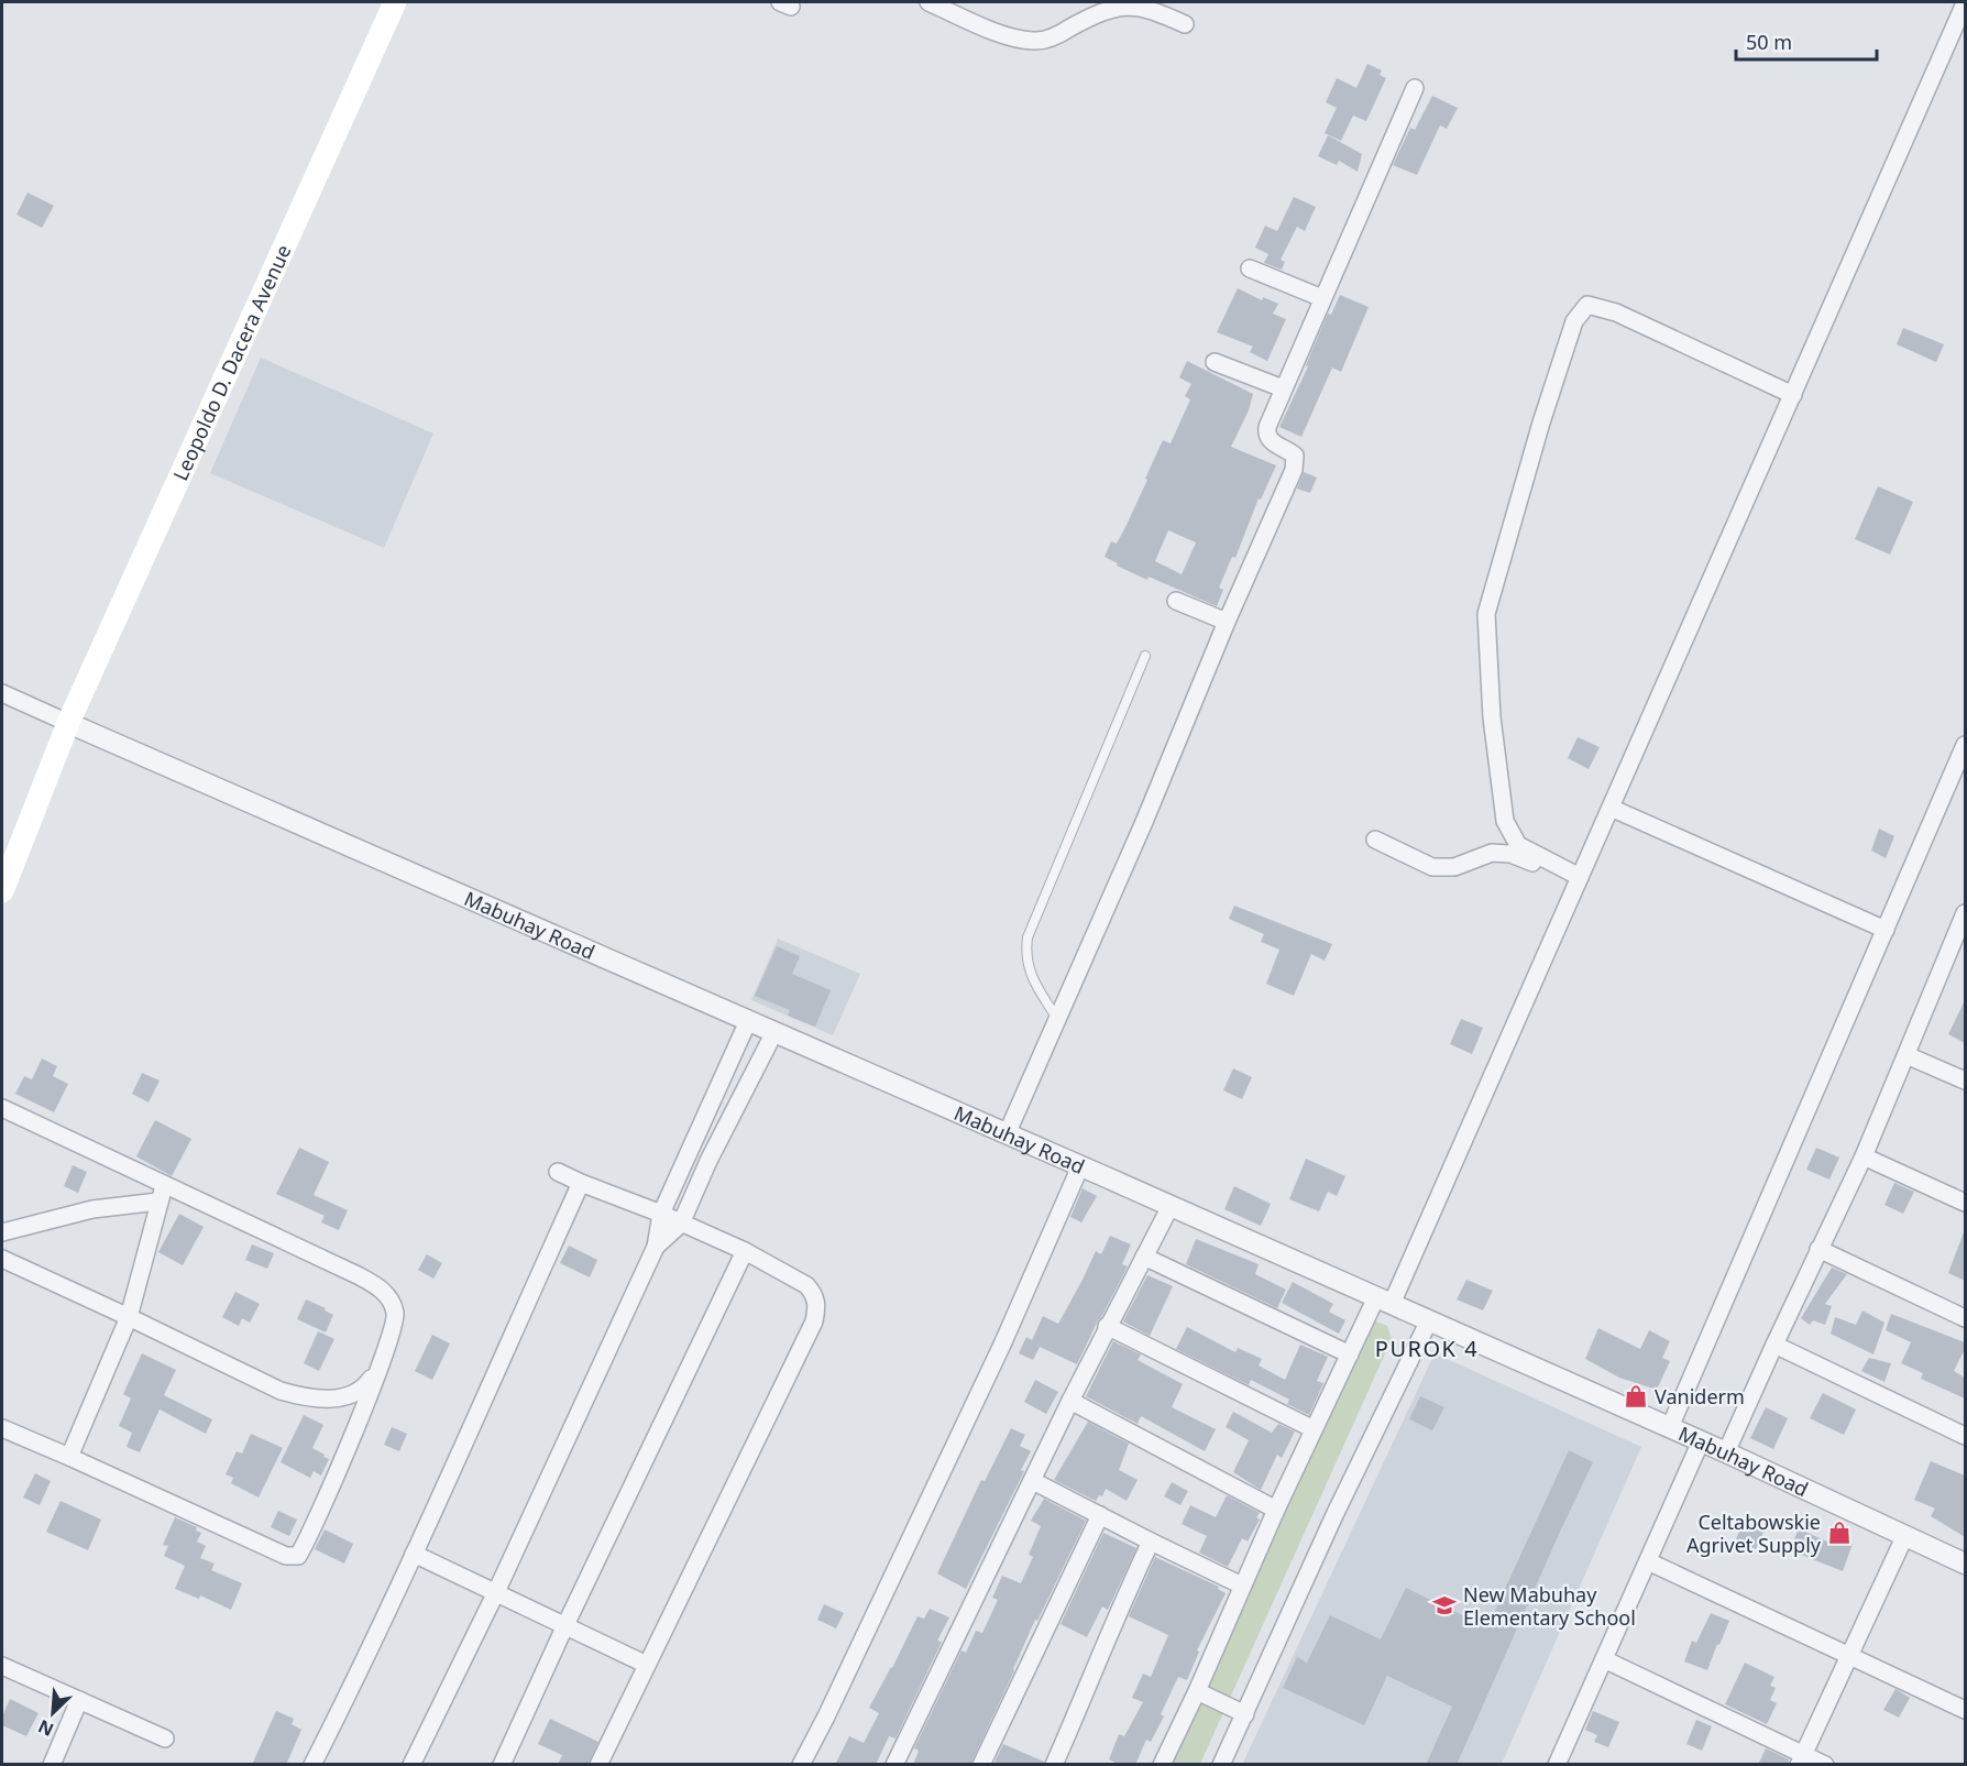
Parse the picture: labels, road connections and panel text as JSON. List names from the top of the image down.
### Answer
{
  "streets": {
    "main road": ["Leopoldo D. Dacera Avenue"],
    "street": ["Mabuhay Road"]
  },
  "crossings": [
    ["Leopoldo D. Dacera Avenue", "Mabuhay Road"]
  ],
  "districts": ["PUROK 4"],
  "places": {
    "shop": ["Vaniderm", "Celtabowskie Agrivet Supply"],
    "school or university": ["New Mabuhay Elementary School"]
  },
  "scale_bar": "50 m",
  "north": "bottom left"
}
